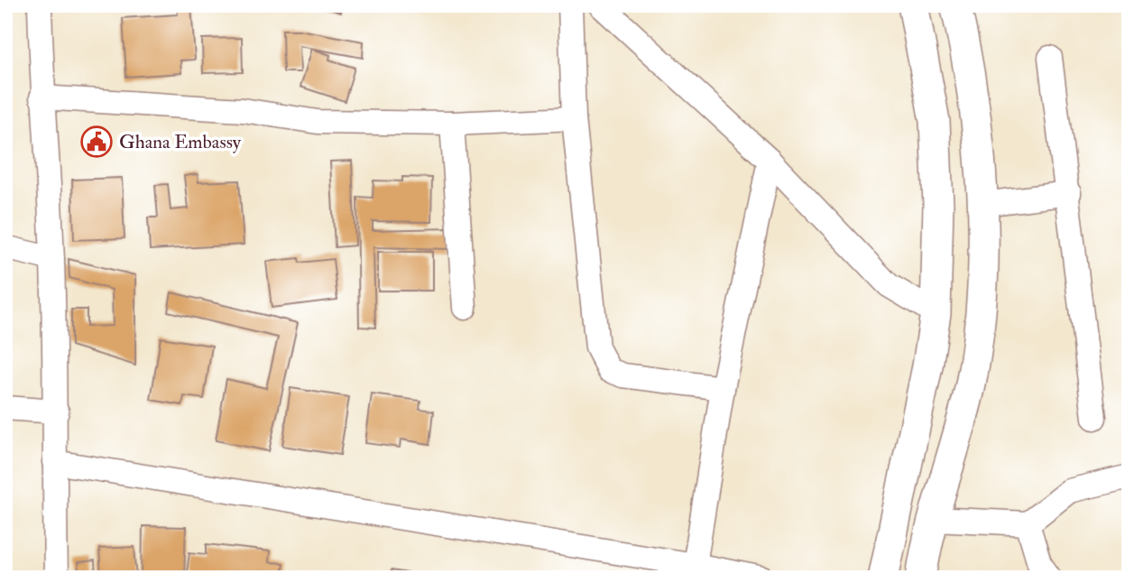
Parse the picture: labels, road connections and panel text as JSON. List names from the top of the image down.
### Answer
{
  "places": {
    "public building": ["Ghana Embassy"]
  }
}
